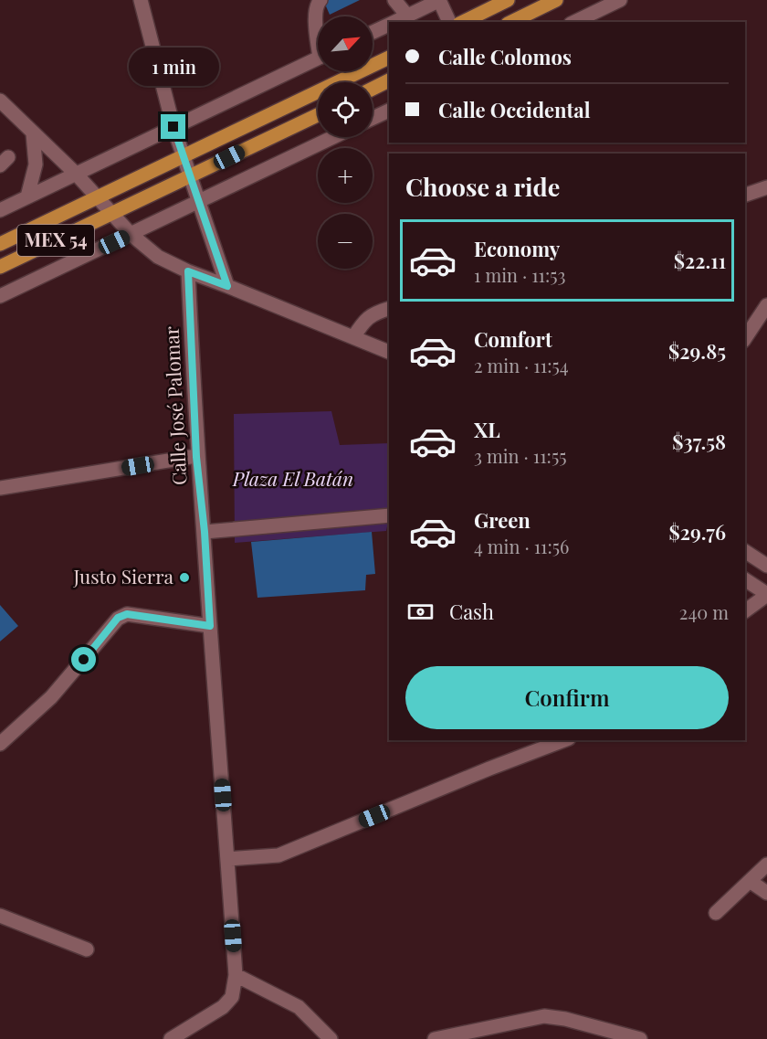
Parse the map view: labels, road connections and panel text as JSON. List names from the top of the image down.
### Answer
{
  "streets": {
    "main road": ["MEX 54"],
    "street": ["Calle José Palomar"]
  },
  "parks": ["Plaza El Batán"],
  "places": ["Justo Sierra"],
  "north": "top right",
  "page": {
    "map_buttons": ["+", "−"],
    "banner": ["Calle Colomos", "Calle Occidental"],
    "bubble": "1 min",
    "heading": "Choose a ride",
    "list": [
      {
        "name": "Economy",
        "note": "1 min · 11:53",
        "value": "$22.11"
      },
      {
        "name": "Comfort",
        "note": "2 min · 11:54",
        "value": "$29.85"
      },
      {
        "name": "XL",
        "note": "3 min · 11:55",
        "value": "$37.58"
      },
      {
        "name": "Green",
        "note": "4 min · 11:56",
        "value": "$29.76"
      }
    ],
    "pay": ["Cash", "240 m"],
    "buttons": "Confirm"
  }
}
